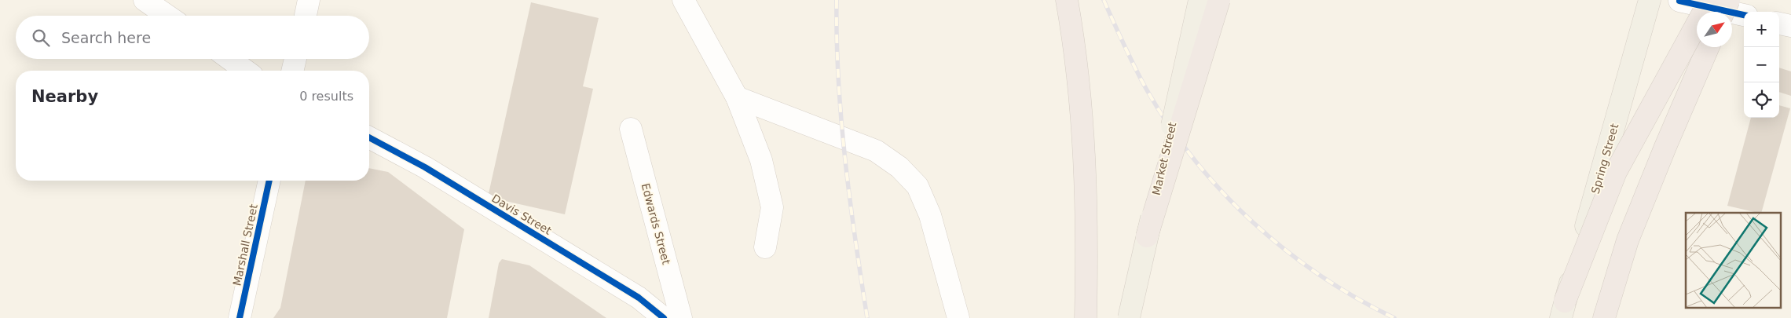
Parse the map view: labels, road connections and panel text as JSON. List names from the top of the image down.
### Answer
{
  "streets": {
    "main road": ["Market Street", "Spring Street"],
    "street": ["Davis Street", "Edwards Street", "Marshall Street"]
  },
  "north": "top right",
  "page": {
    "map_buttons": ["+", "−"],
    "search": "Search here",
    "heading": ["Nearby", "0 results"]
  }
}
